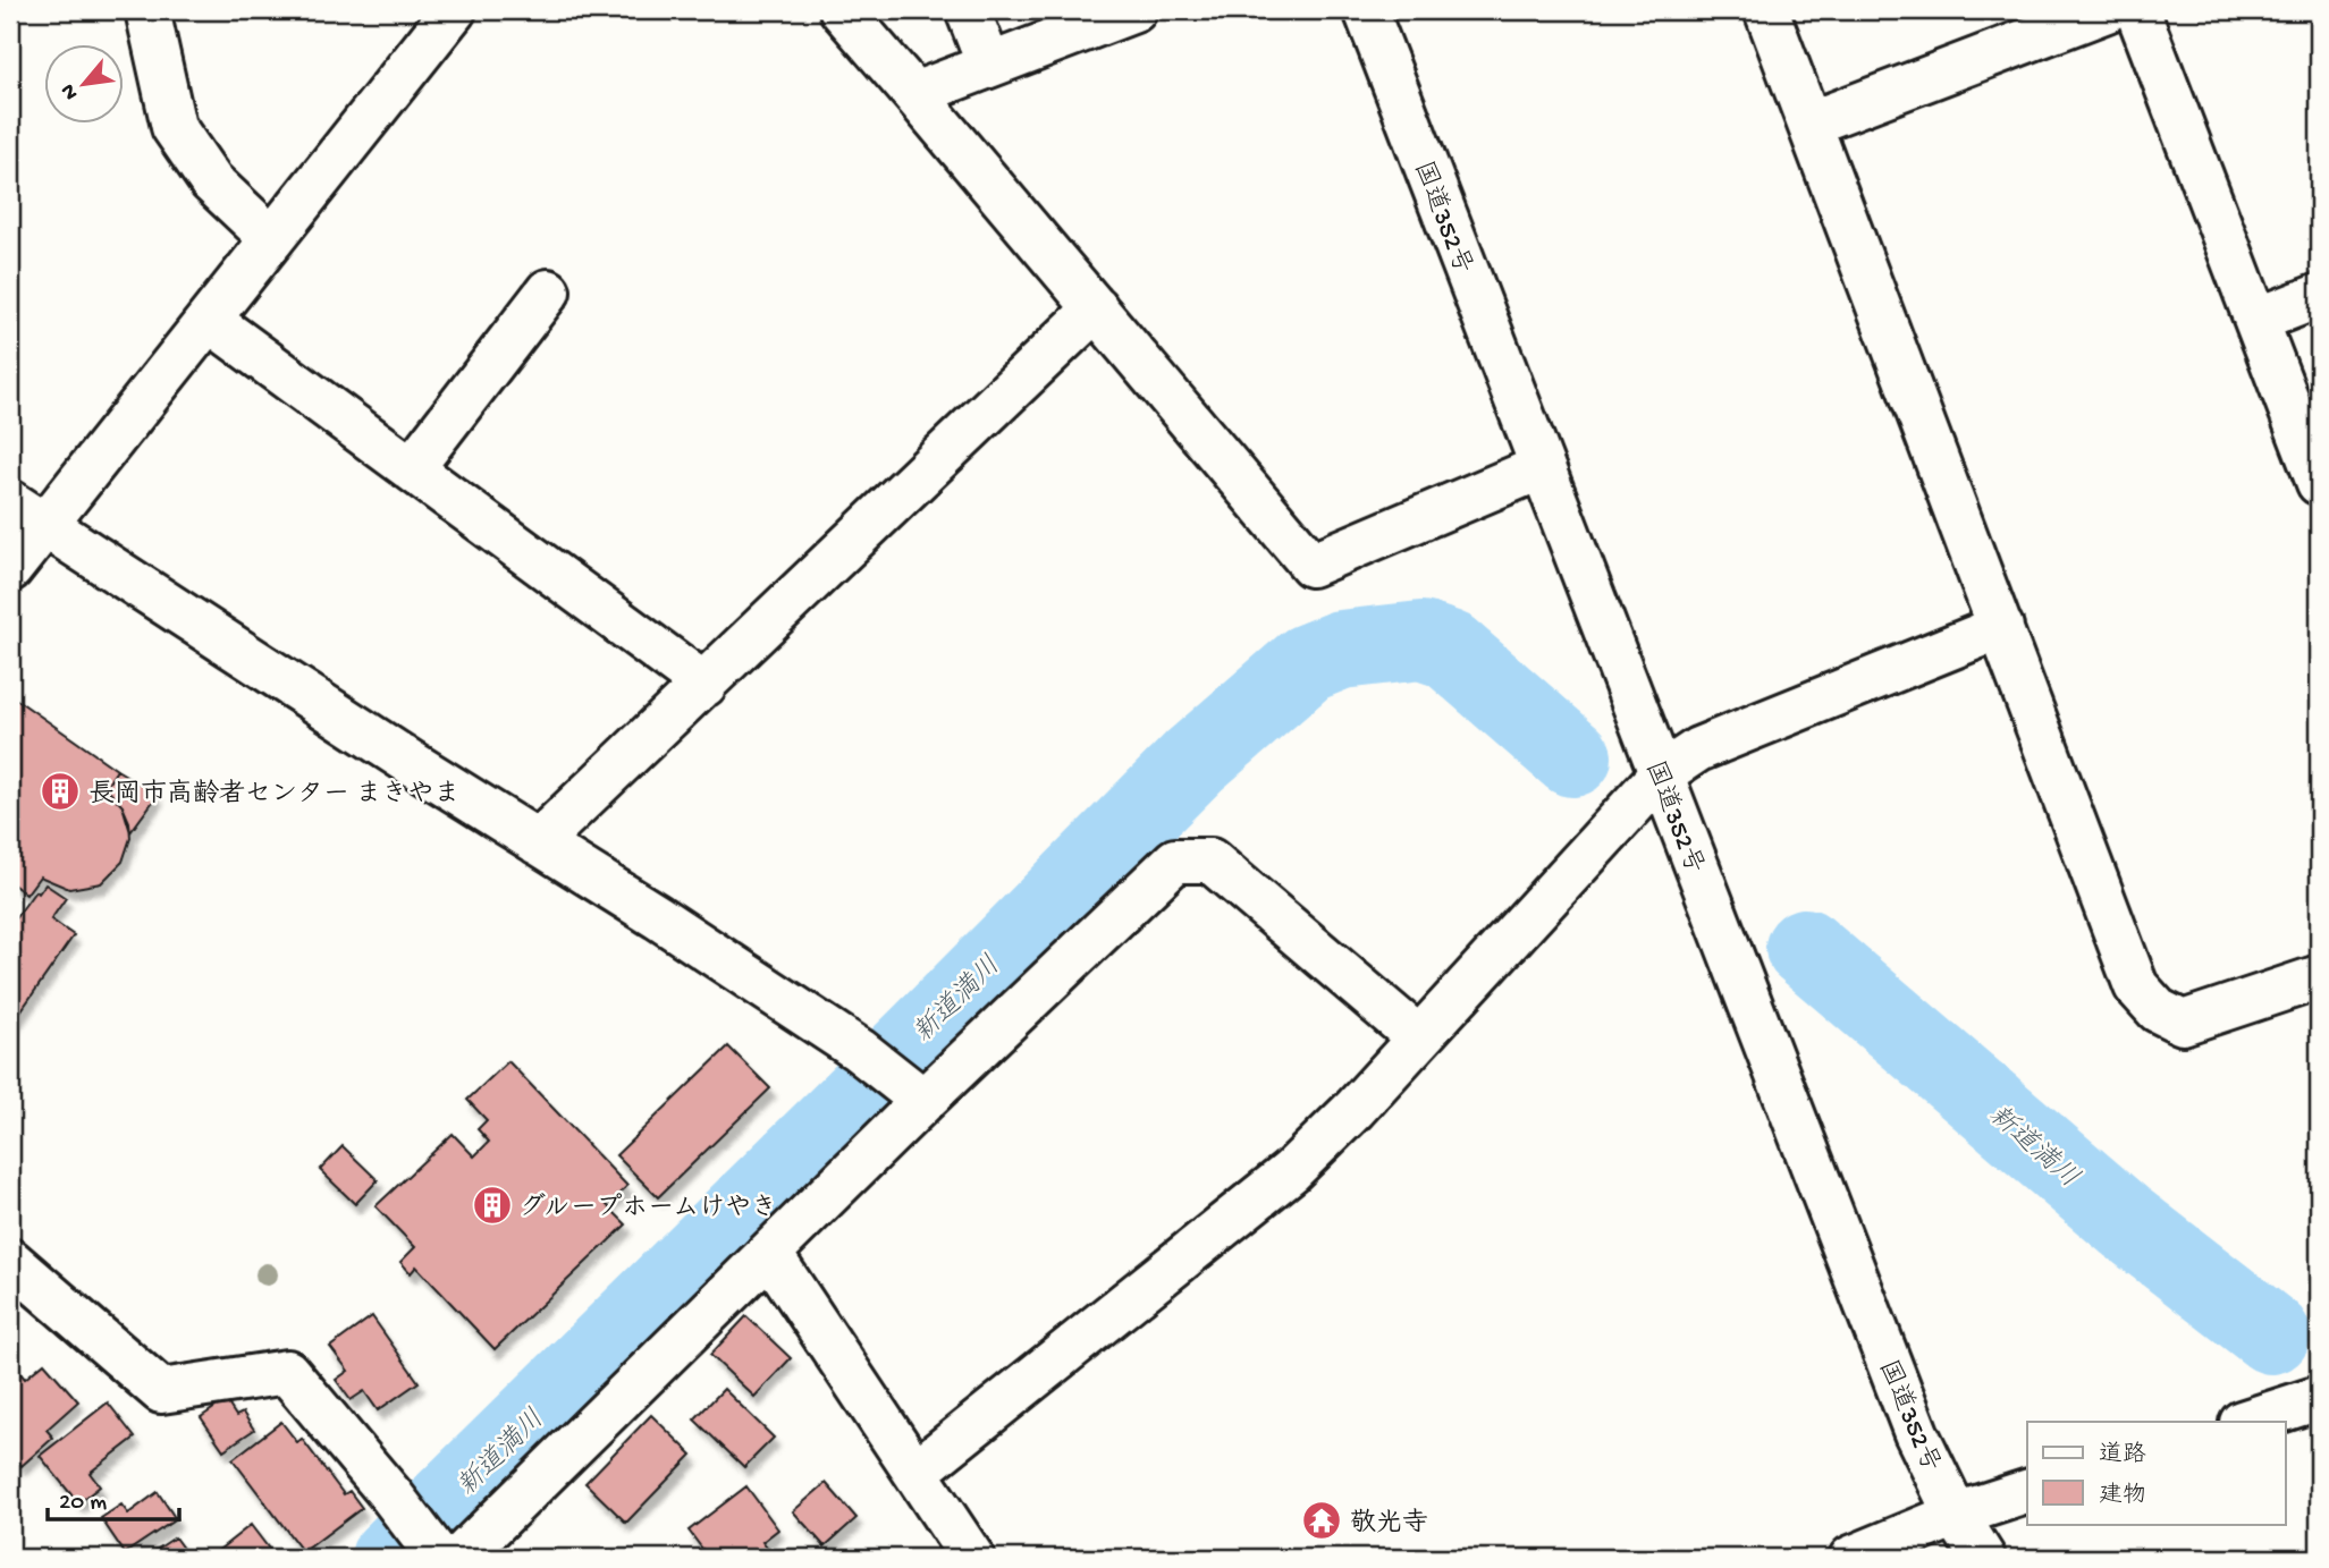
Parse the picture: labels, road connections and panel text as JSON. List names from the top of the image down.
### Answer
{
  "streets": {
    "main road": ["国道352号"]
  },
  "water": ["新道満川"],
  "places": {
    "building": ["長岡市高齢者センター まきやま", "グループホームけやき"],
    "temple": ["敬光寺"]
  },
  "legend": ["道路", "建物"],
  "scale_bar": "20 m",
  "north": "bottom left"
}
